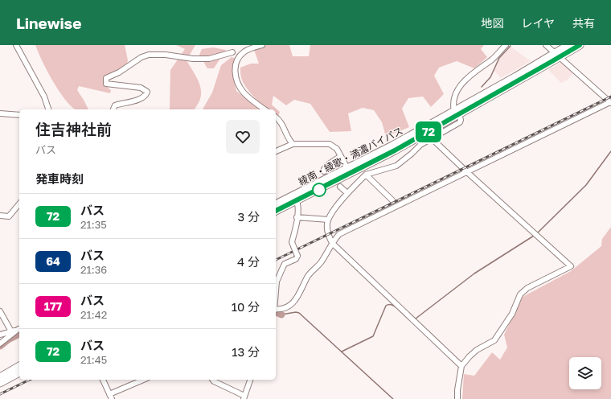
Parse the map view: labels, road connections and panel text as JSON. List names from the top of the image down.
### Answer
{
  "streets": {
    "highway": ["綾南・綾歌・満濃バイパス"]
  },
  "lines": ["bus line 72"],
  "page": {
    "header": "Linewise",
    "nav": ["地図", "レイヤ", "共有"],
    "on_map": "72",
    "heading": [
      ["住吉神社前", "バス"],
      "発車時刻"
    ],
    "list": [
      {
        "mark": "72",
        "name": "バス",
        "note": "21:35",
        "value": "3 分"
      },
      {
        "mark": "64",
        "name": "バス",
        "note": "21:36",
        "value": "4 分"
      },
      {
        "mark": "177",
        "name": "バス",
        "note": "21:42",
        "value": "10 分"
      },
      {
        "mark": "72",
        "name": "バス",
        "note": "21:45",
        "value": "13 分"
      }
    ]
  }
}
